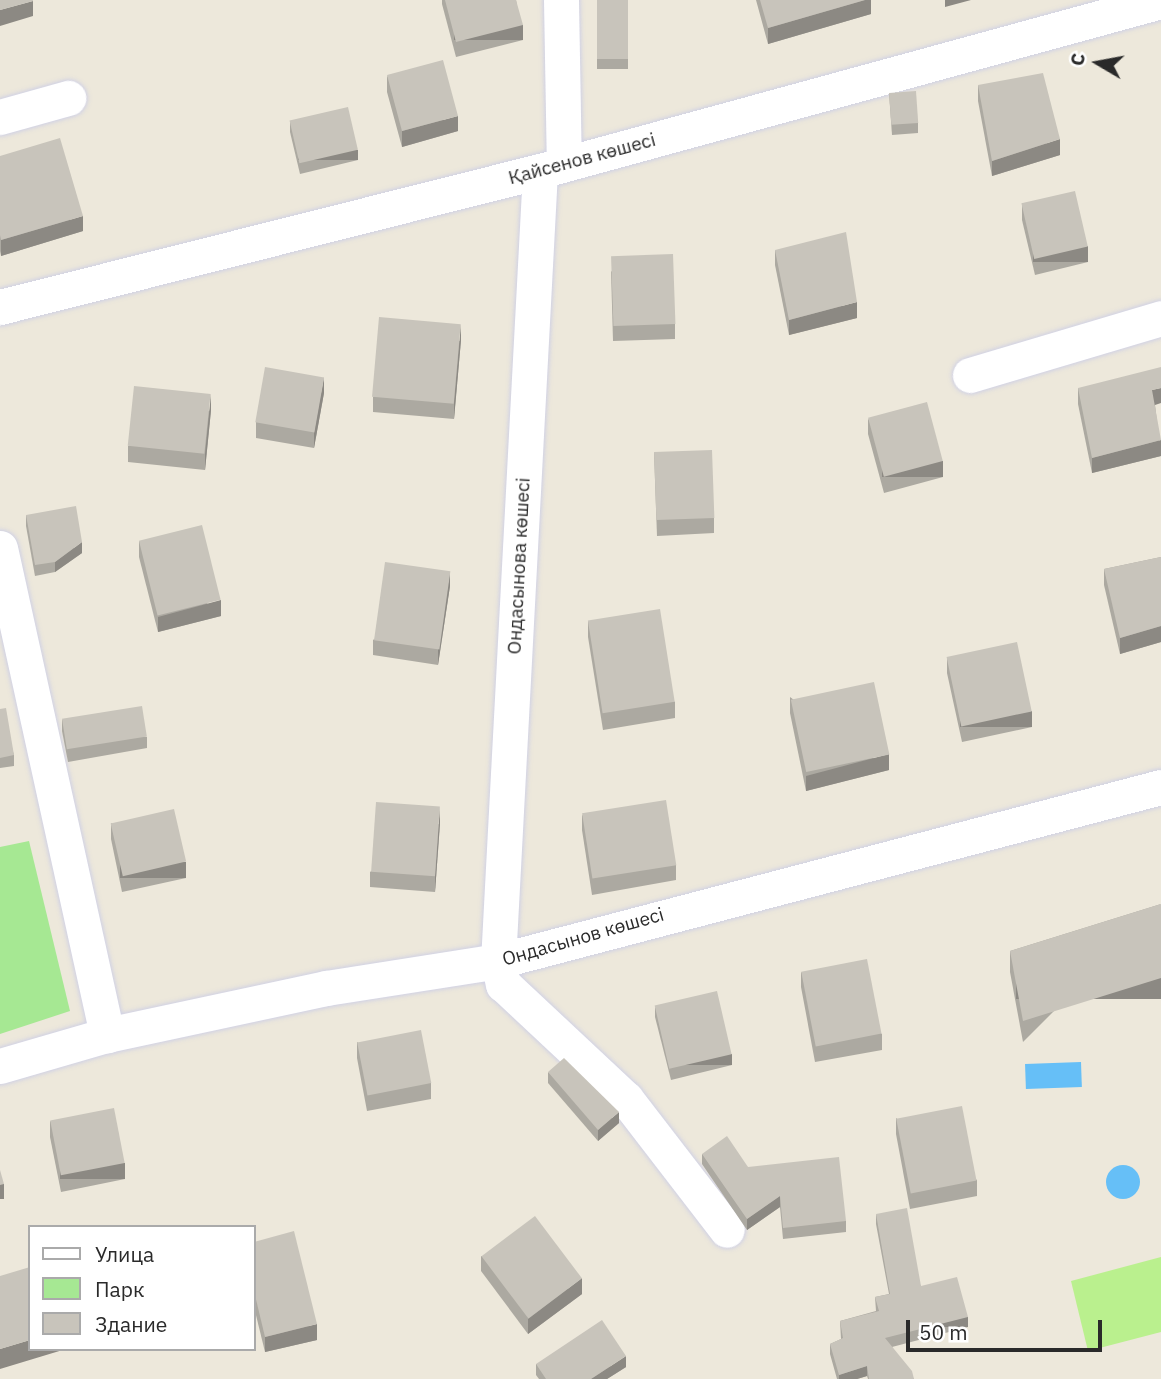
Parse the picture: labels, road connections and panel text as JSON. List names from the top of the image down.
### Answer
{
  "streets": {
    "street": ["Қайсенов көшесі", "Ондасынова көшесі", "Ондасынов көшесі"]
  },
  "crossings": [
    ["Қайсенов көшесі", "Ондасынова көшесі"],
    ["Ондасынова көшесі", "Ондасынов көшесі"]
  ],
  "legend": ["Улица", "Парк", "Здание"],
  "scale_bar": "50 m",
  "north": "left"
}
